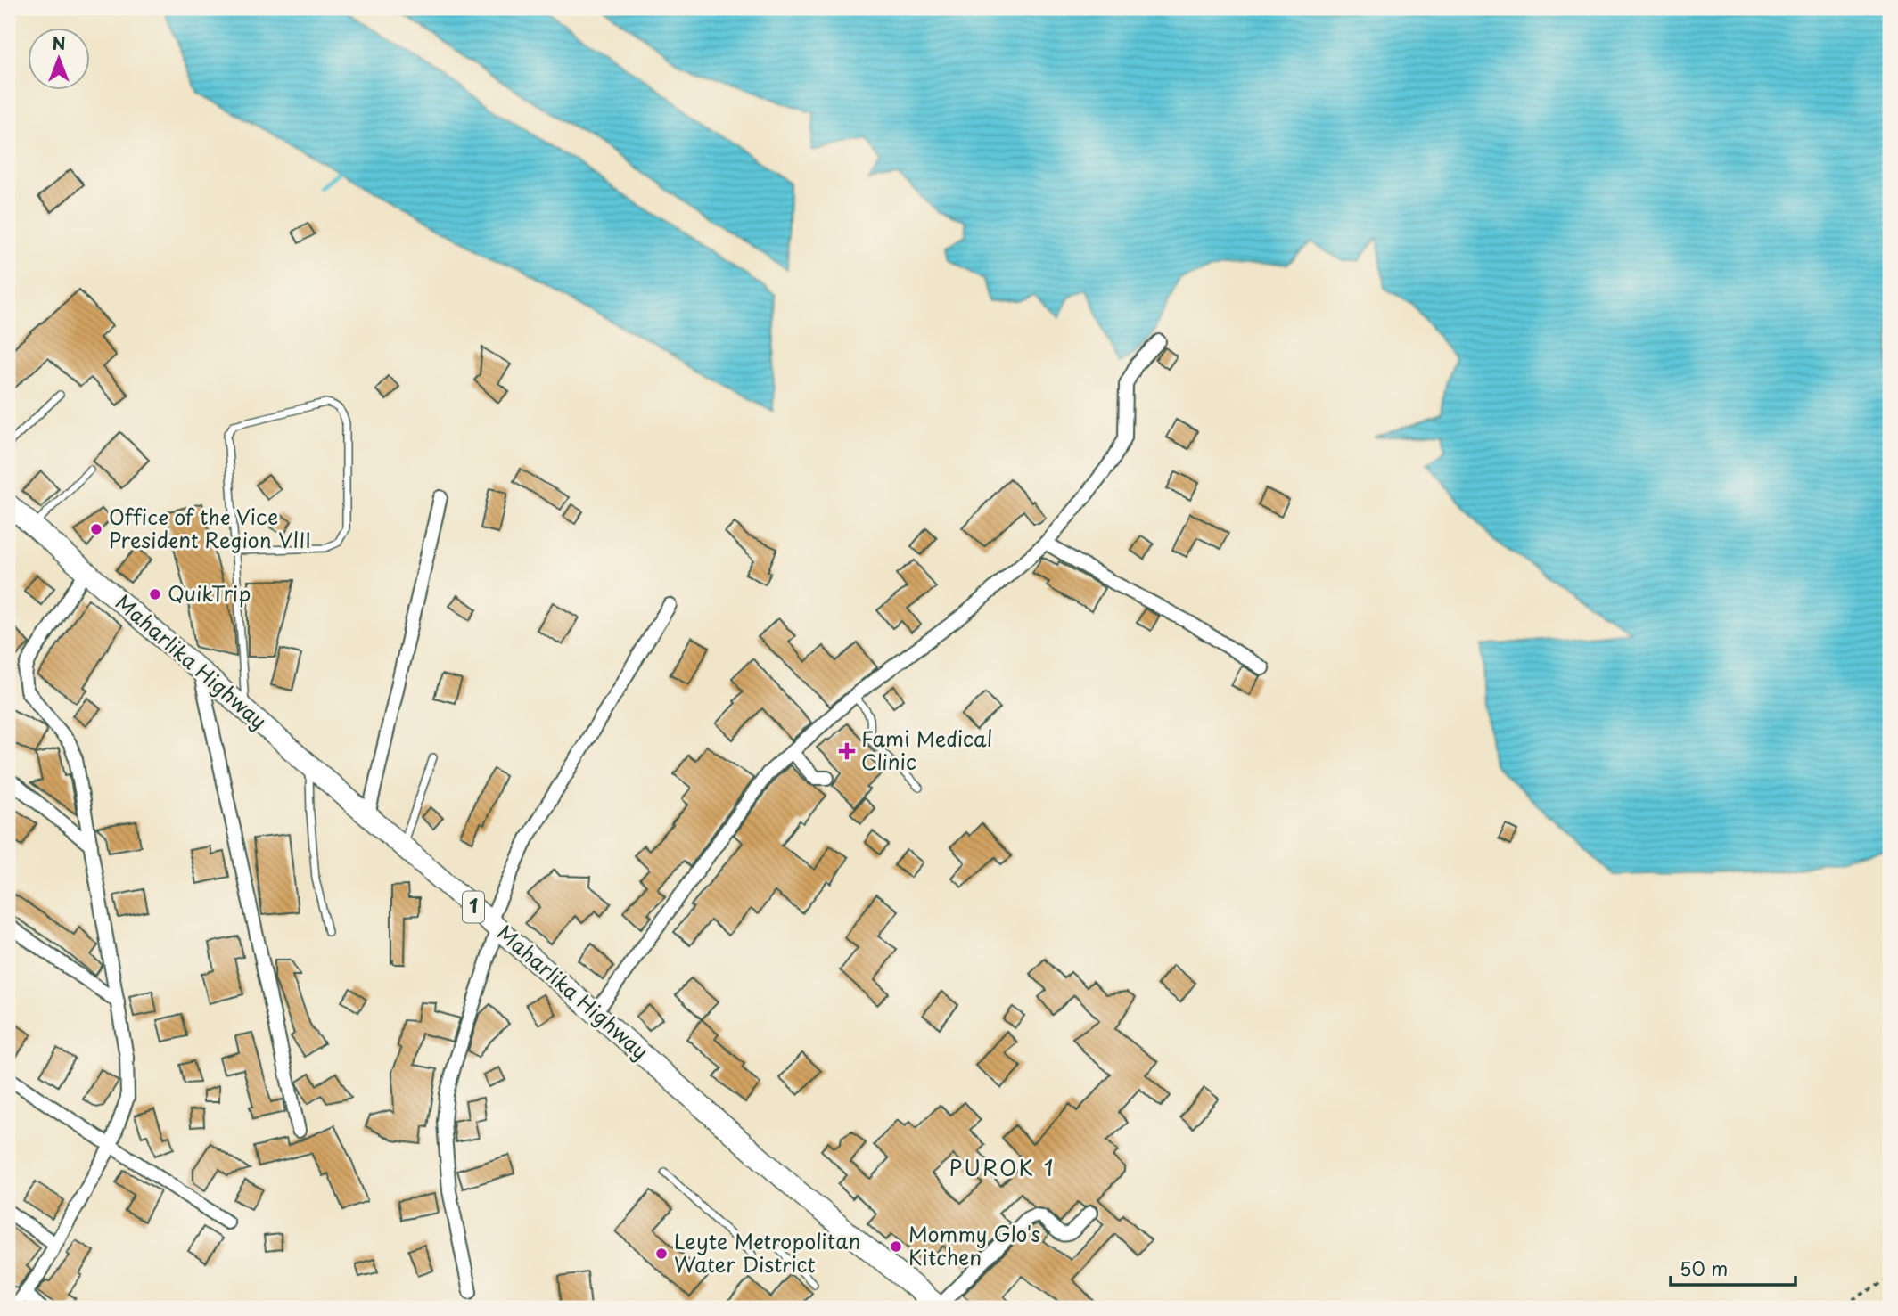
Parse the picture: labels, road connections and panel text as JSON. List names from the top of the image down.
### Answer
{
  "streets": {
    "main road": ["Maharlika Highway", "1"]
  },
  "districts": ["PUROK 1"],
  "places": {
    "other": [
      "Office of the Vice President Region VIII",
      "QuikTrip",
      "Mommy Glo's Kitchen",
      "Leyte Metropolitan Water District"
    ],
    "health": ["Fami Medical Clinic"]
  },
  "scale_bar": "50 m",
  "north": "top"
}
